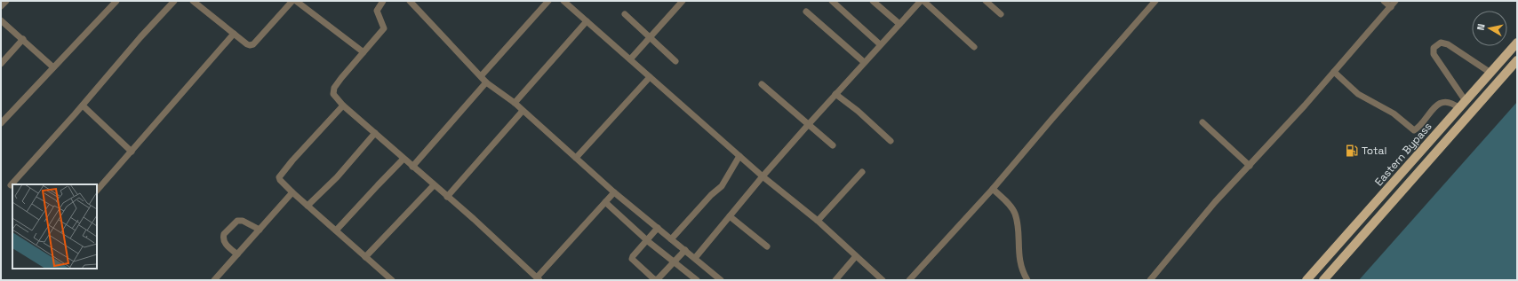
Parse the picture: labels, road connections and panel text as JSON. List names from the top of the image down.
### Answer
{
  "streets": {
    "main road": ["Eastern Bypass"]
  },
  "places": {
    "fuel station": ["Total"]
  },
  "north": "left"
}
